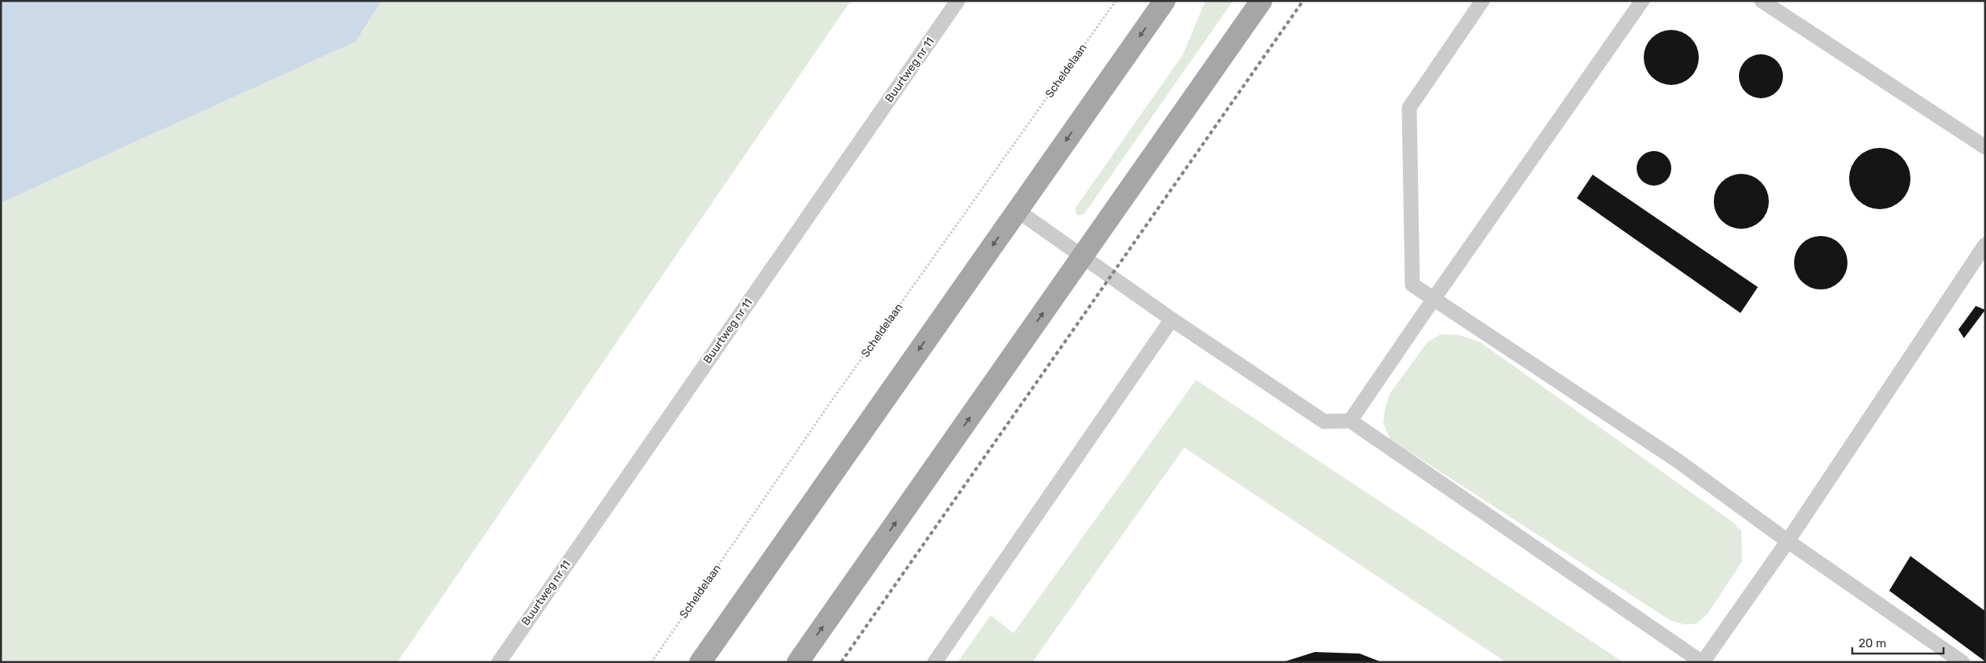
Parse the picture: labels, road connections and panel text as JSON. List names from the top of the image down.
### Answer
{
  "streets": {
    "lane": ["Buurtweg nr 11"],
    "path": ["Scheldelaan"]
  },
  "scale_bar": "20 m"
}
